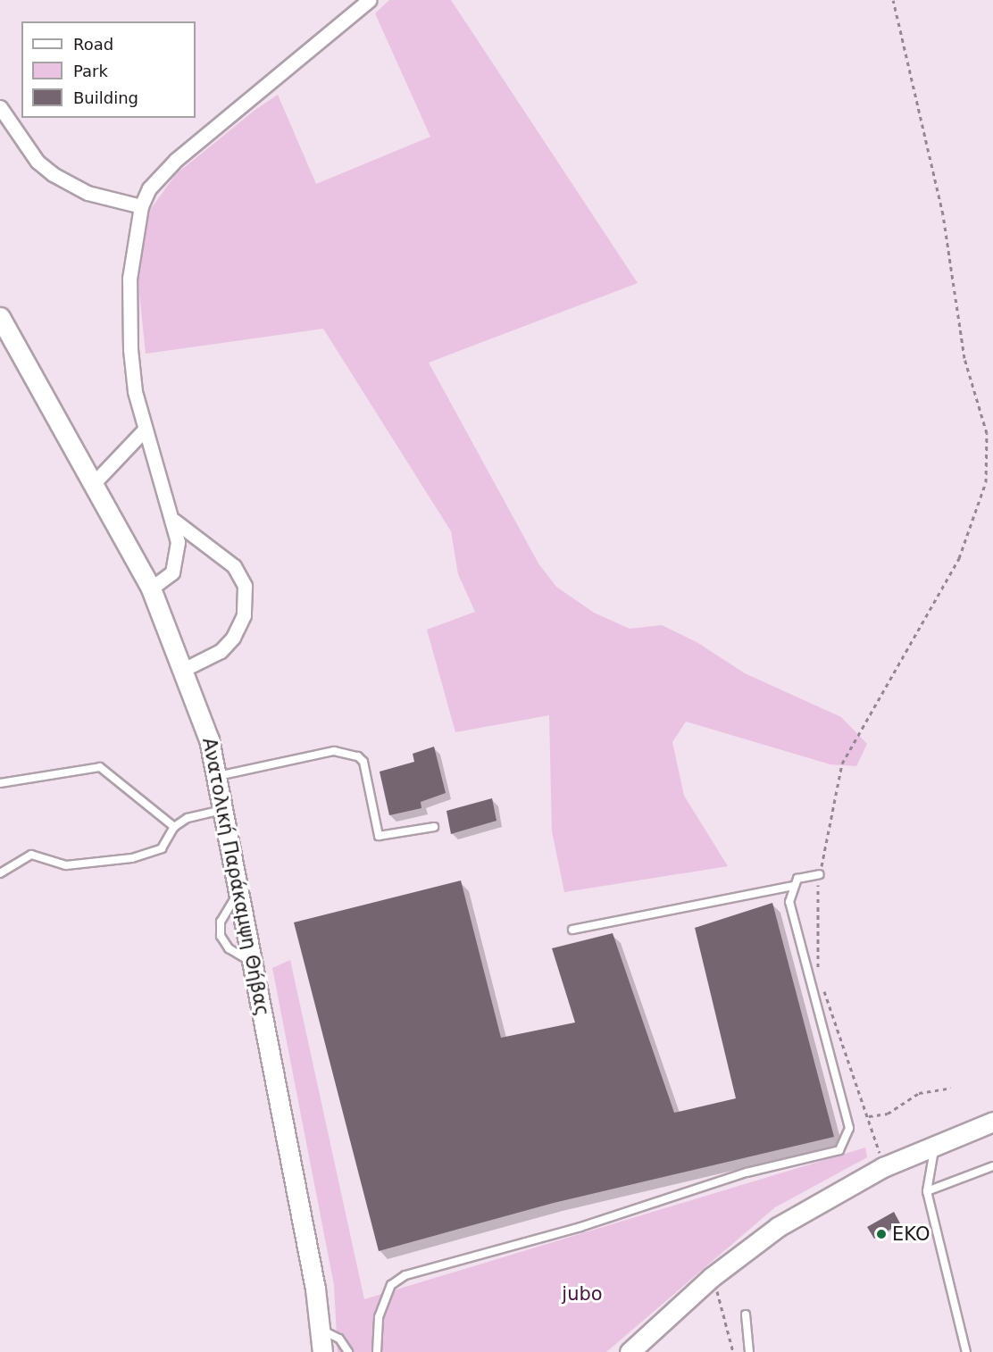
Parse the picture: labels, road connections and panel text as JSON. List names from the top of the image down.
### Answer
{
  "streets": {
    "main road": ["Ανατολική Παράκαμψη Θήβας"]
  },
  "parks": ["jubo"],
  "places": ["EKO"],
  "legend": ["Road", "Park", "Building"]
}
